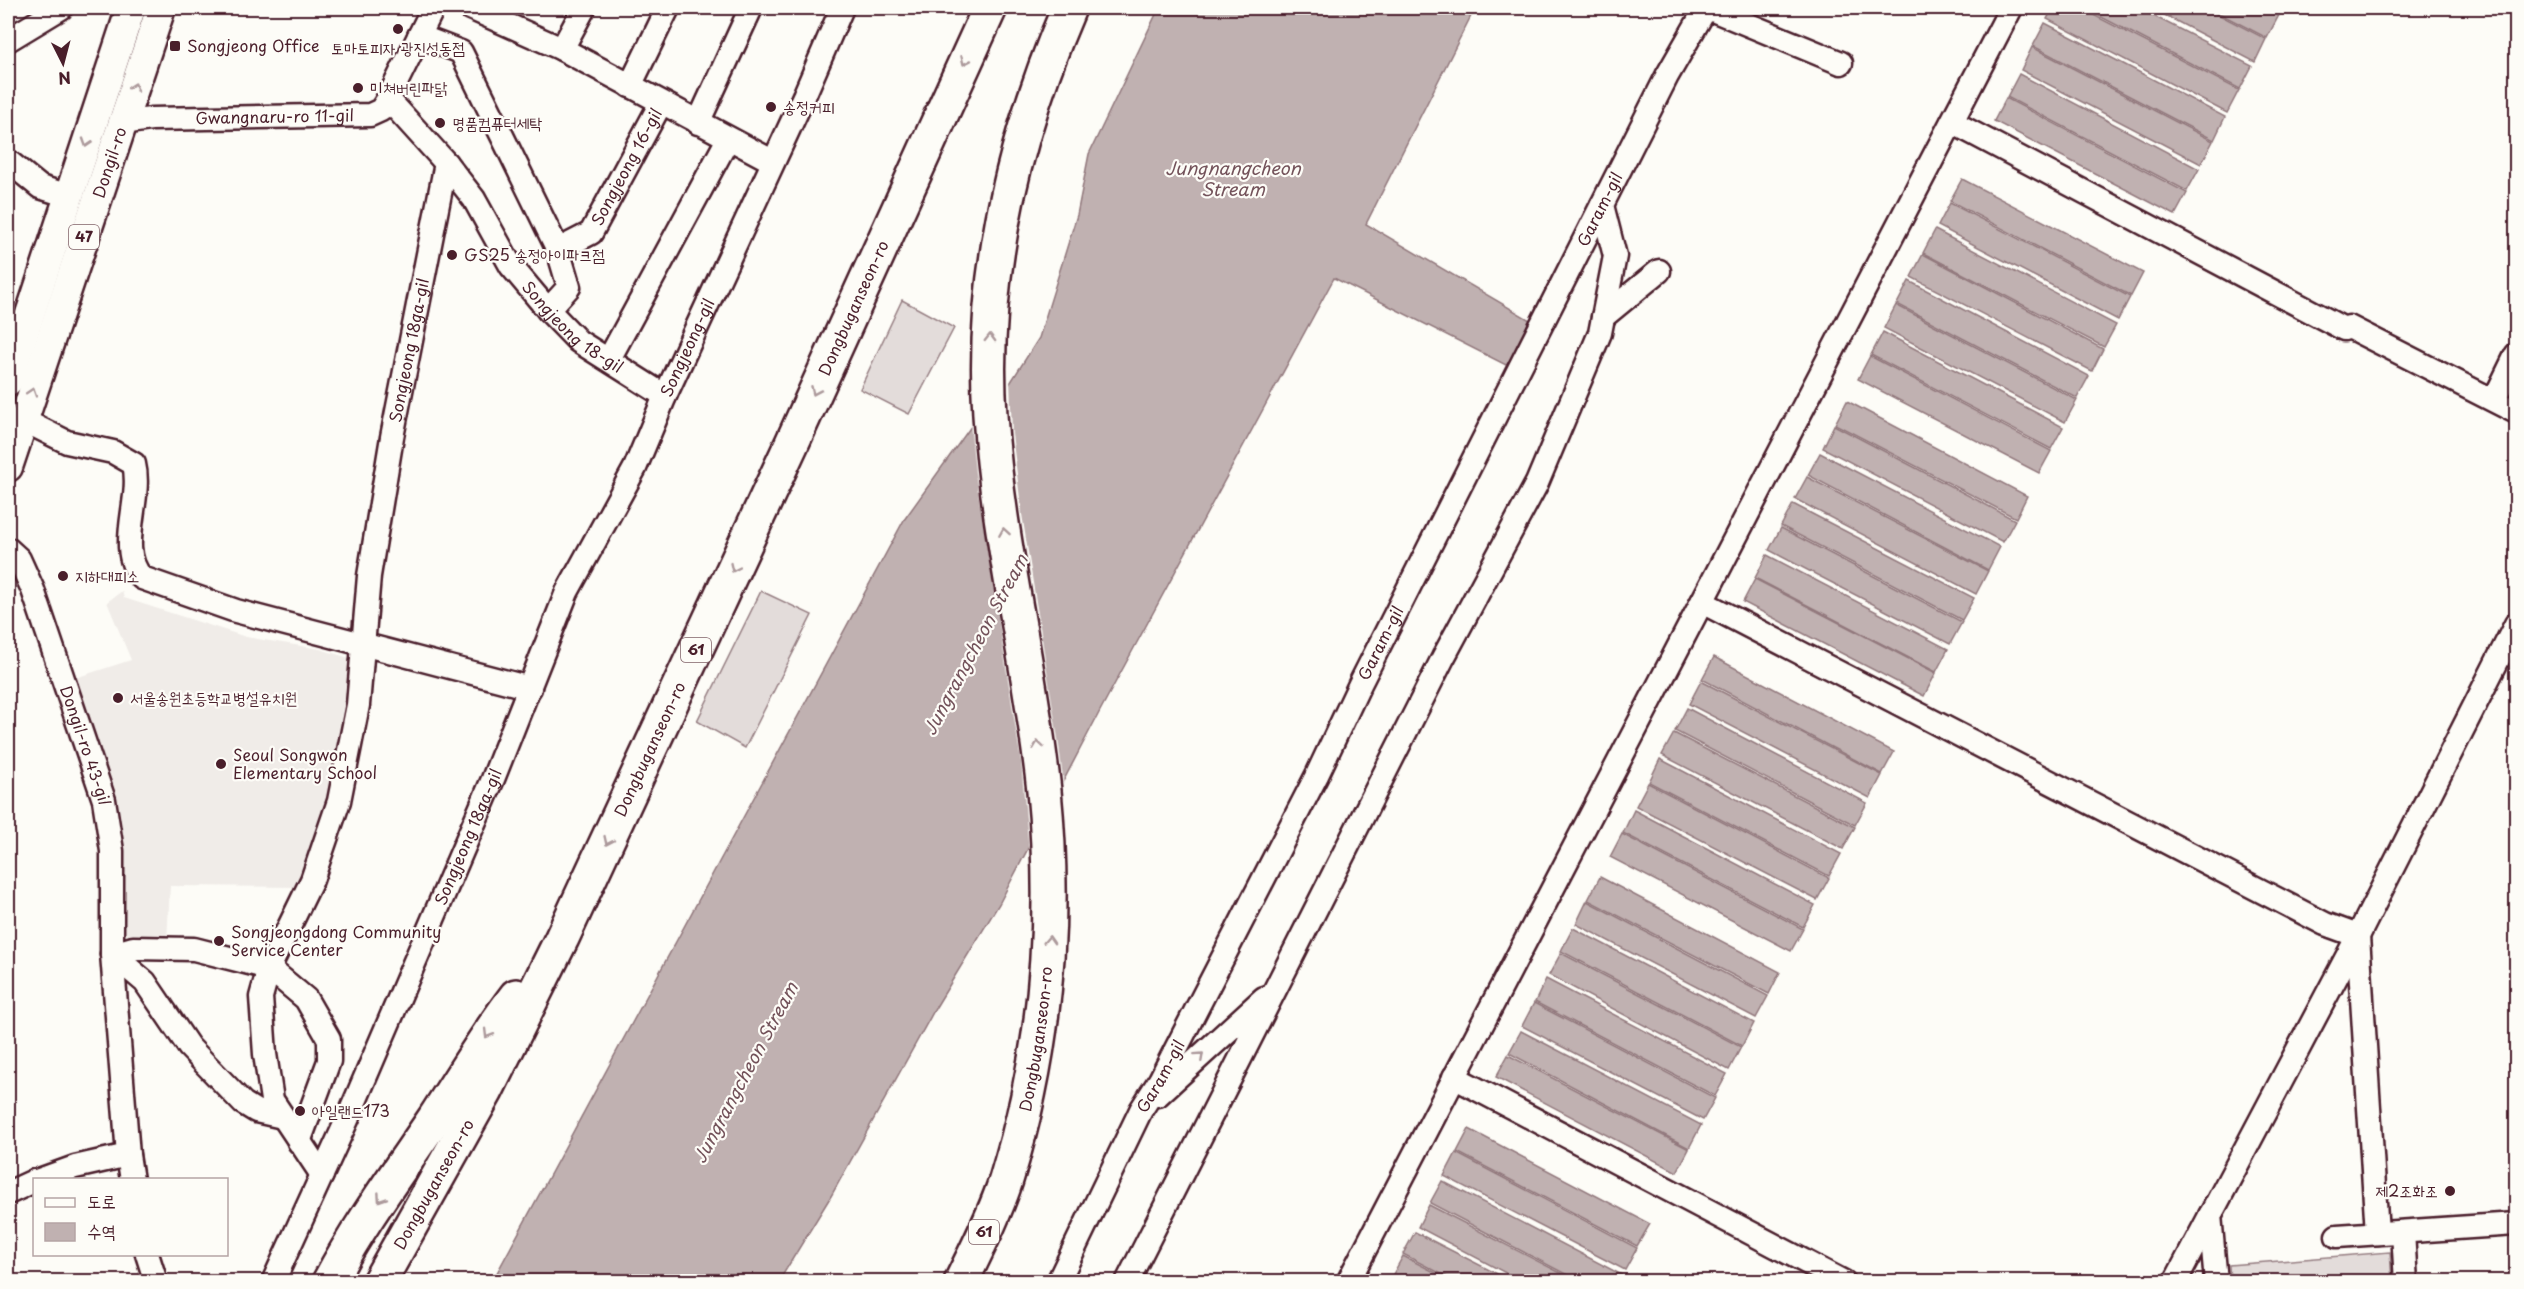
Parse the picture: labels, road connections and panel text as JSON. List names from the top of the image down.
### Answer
{
  "streets": {
    "highway": ["Dongbuganseon-ro", "61"],
    "main road": ["Dongil-ro", "47"],
    "street": [
      "Gwangnaru-ro 11-gil",
      "Songjeong 16-gil",
      "Garam-gil",
      "Songjeong 18-gil",
      "Songjeong-gil",
      "Songjeong 18ga-gil",
      "Dongil-ro 43-gil"
    ]
  },
  "crossings": [
    ["Gwangnaru-ro 11-gil", "Dongil-ro"],
    ["Gwangnaru-ro 11-gil", "Songjeong 18-gil"],
    ["Songjeong 16-gil", "Songjeong-gil"],
    ["Songjeong 18-gil", "Songjeong-gil"],
    ["Songjeong 18-gil", "Songjeong 18ga-gil"],
    ["Songjeong-gil", "Songjeong 18ga-gil"]
  ],
  "water": ["Jungnangcheon Stream", "Jungrangcheon Stream"],
  "places": {
    "other": [
      "토마토피자 광진성동점",
      "미쳐버린파닭",
      "송정커피",
      "명품컴퓨터세탁",
      "GS25 송정아이파크점",
      "지하대피소",
      "서울송원초등학교병설유치원",
      "Seoul Songwon Elementary School",
      "Songjeongdong Community Service Center",
      "아일랜드173",
      "제2조화조"
    ],
    "transit": ["Songjeong Office"]
  },
  "legend": ["도로", "수역"],
  "north": "bottom"
}
